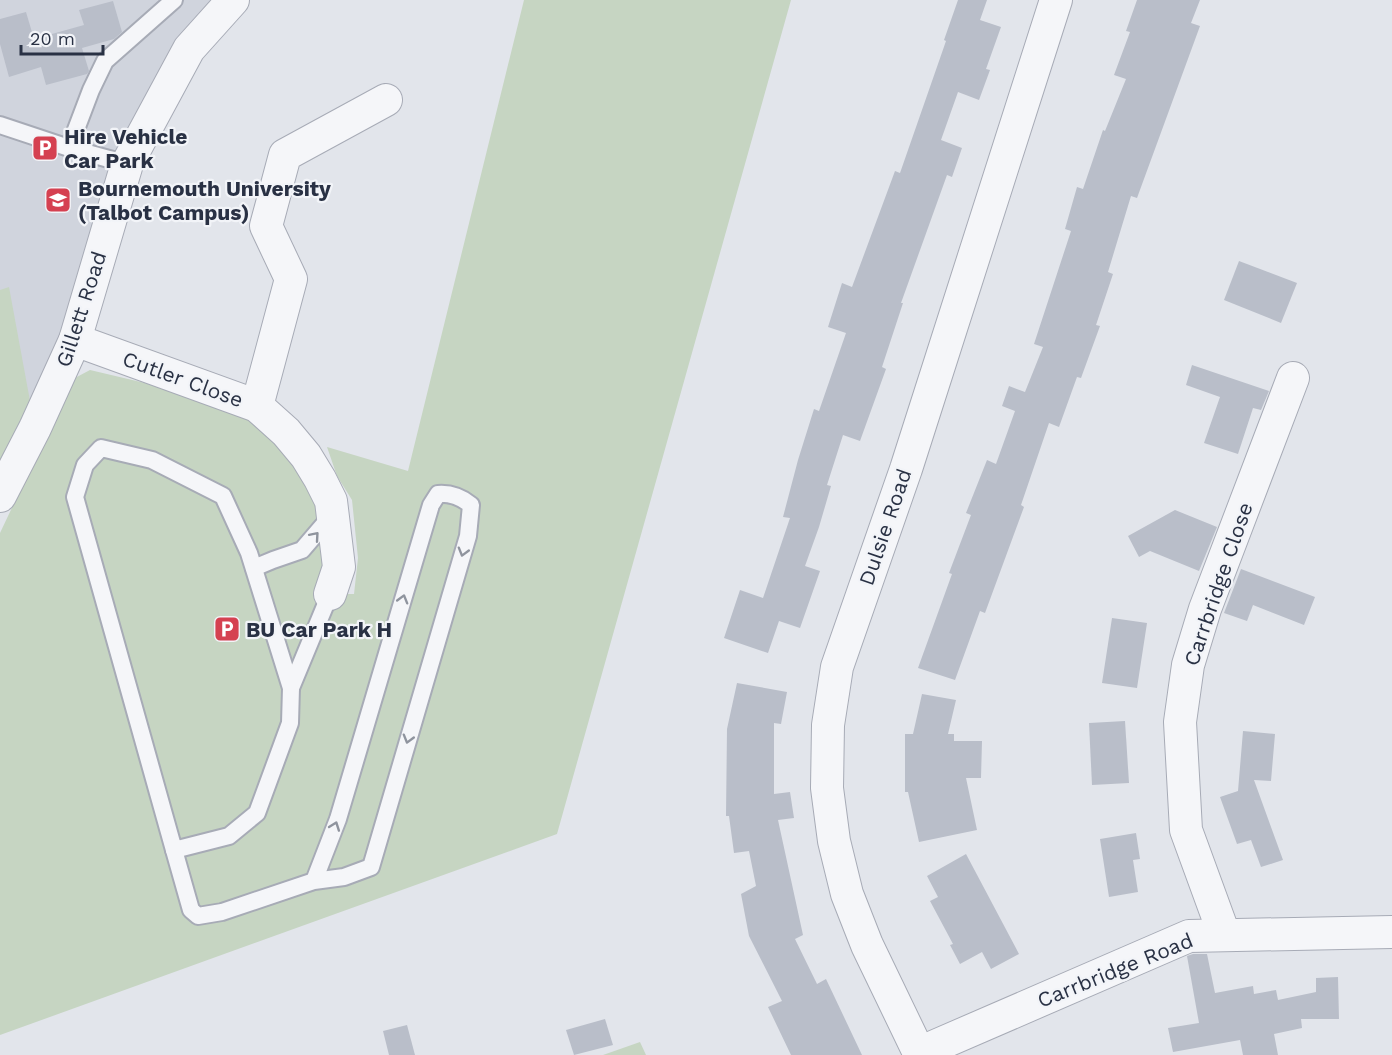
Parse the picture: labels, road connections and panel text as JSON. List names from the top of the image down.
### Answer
{
  "streets": {
    "street": [
      "Gillett Road",
      "Cutler Close",
      "Dulsie Road",
      "Carrbridge Close",
      "Carrbridge Road"
    ]
  },
  "crossings": [
    ["Gillett Road", "Cutler Close"],
    ["Dulsie Road", "Carrbridge Road"],
    ["Carrbridge Close", "Carrbridge Road"]
  ],
  "places": {
    "parking": ["Hire Vehicle Car Park", "BU Car Park H"],
    "school or university": ["Bournemouth University (Talbot Campus)"]
  },
  "scale_bar": "20 m"
}
